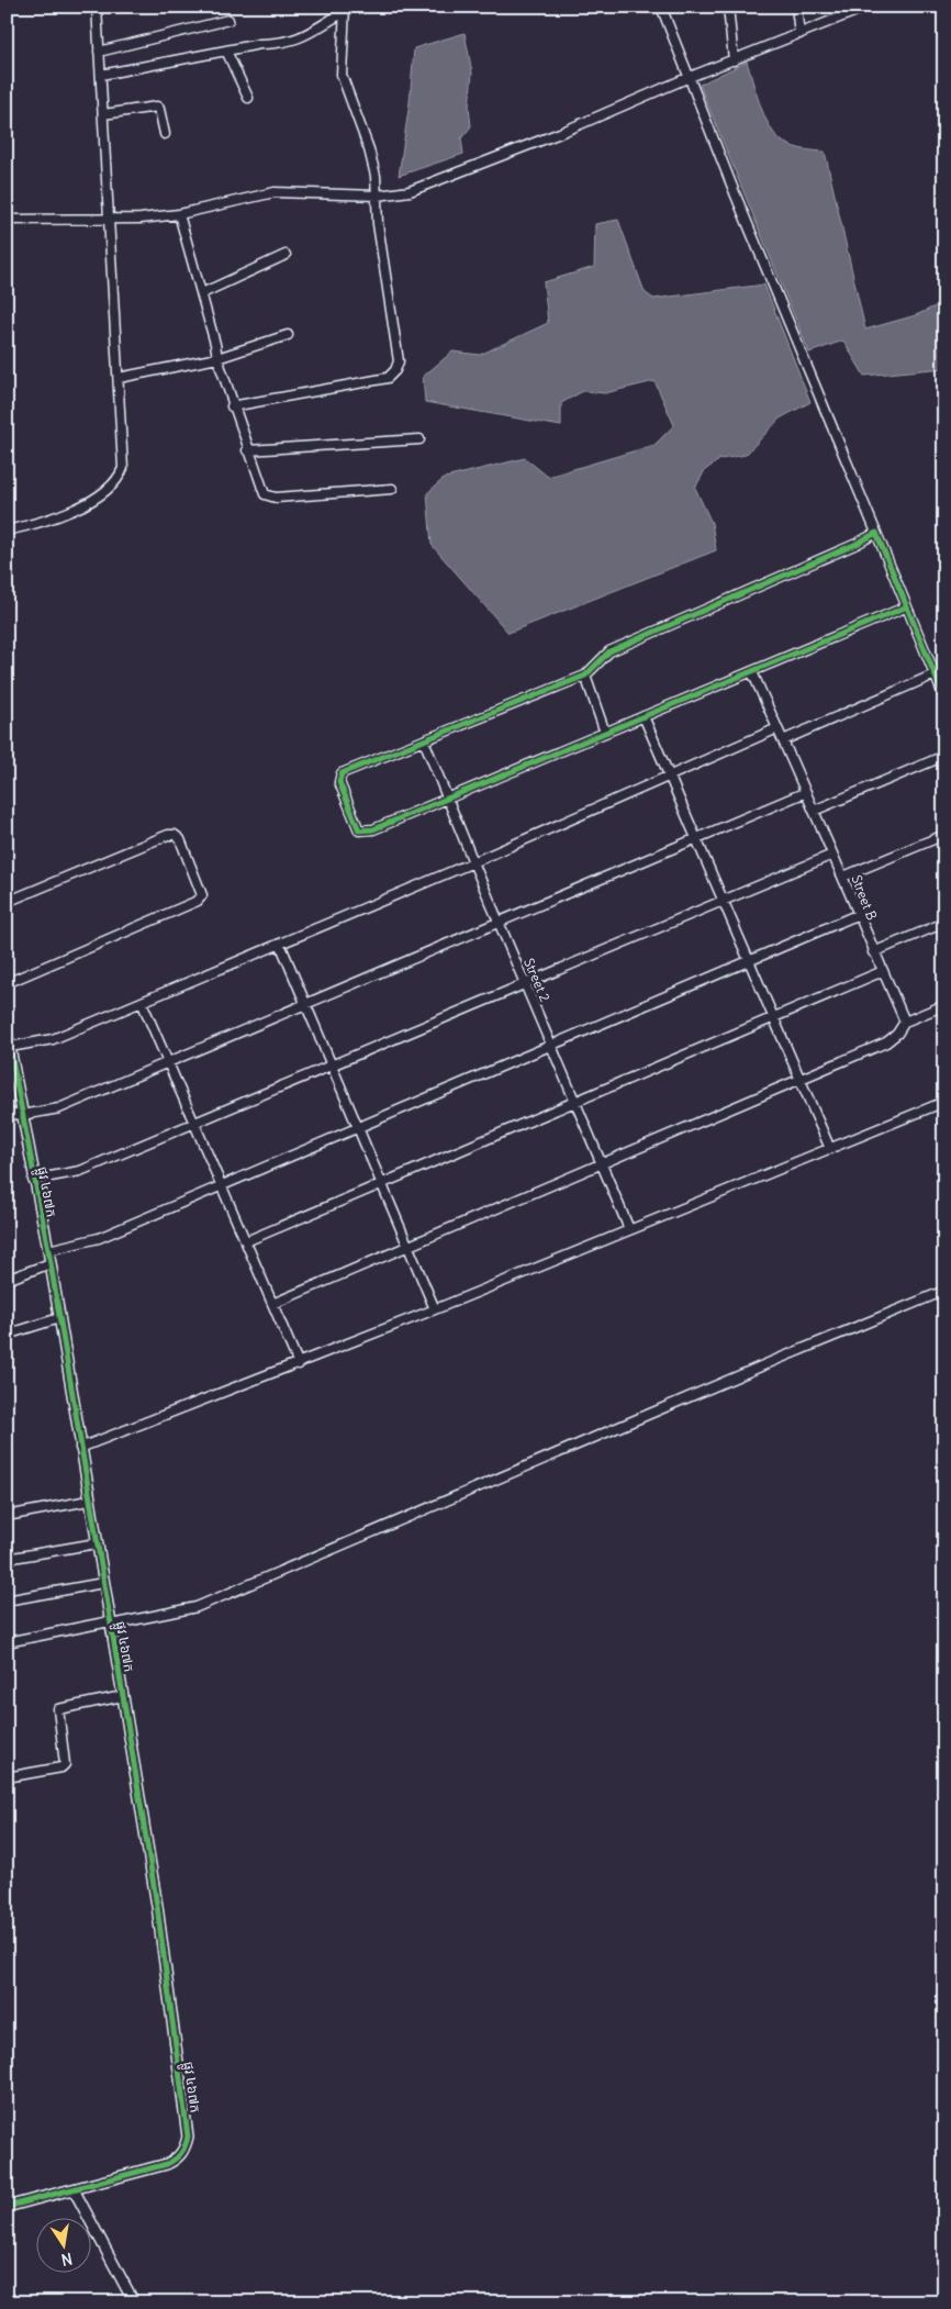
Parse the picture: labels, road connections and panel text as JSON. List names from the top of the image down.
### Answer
{
  "streets": {
    "street": ["Street B", "Street 2", "ផ្លូវ ៤៦៧ក"]
  },
  "north": "bottom"
}
